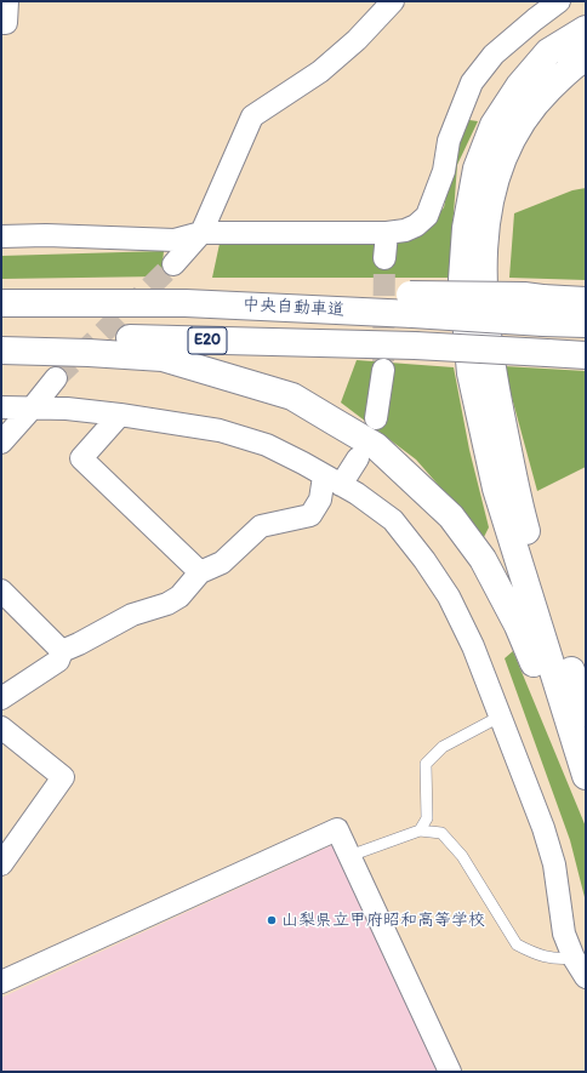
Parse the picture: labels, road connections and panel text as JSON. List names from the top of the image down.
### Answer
{
  "streets": {
    "highway": ["中央自動車道", "E20"]
  },
  "places": ["山梨県立甲府昭和高等学校"]
}
